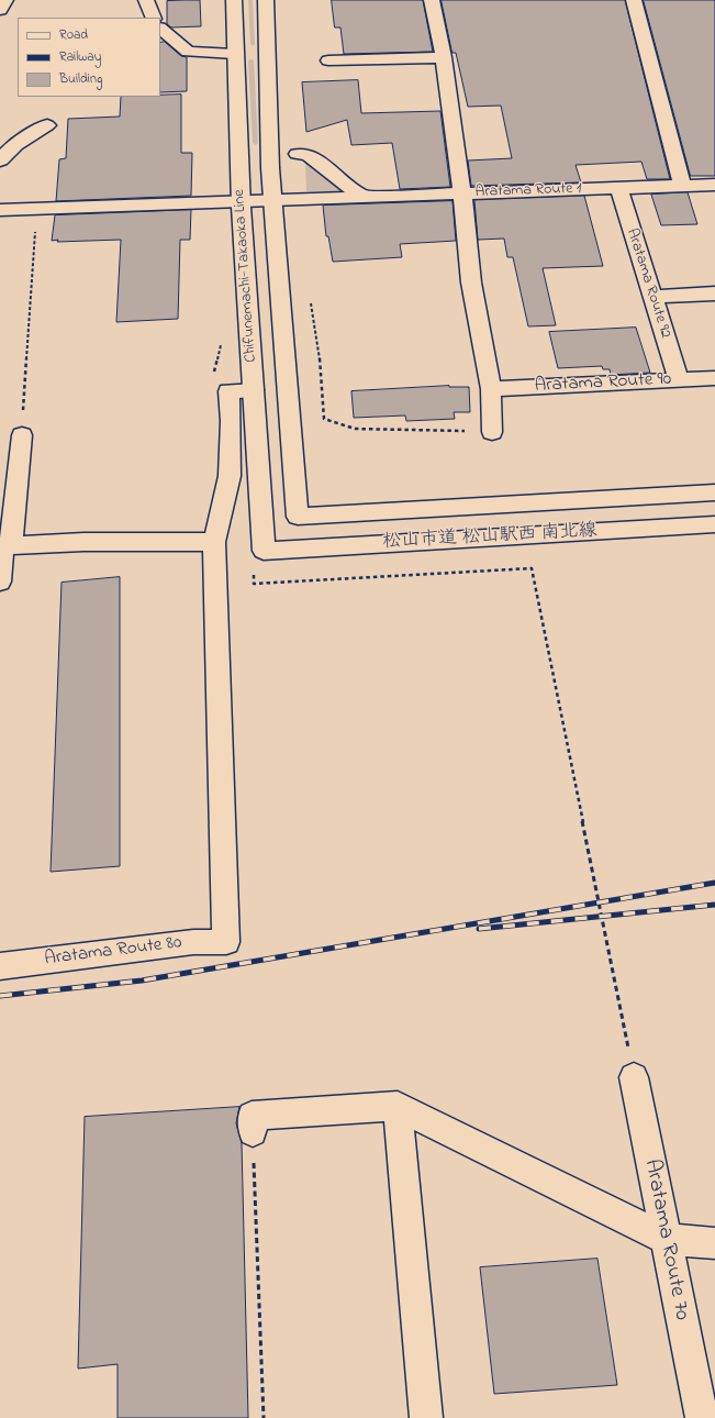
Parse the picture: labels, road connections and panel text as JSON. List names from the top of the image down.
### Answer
{
  "streets": {
    "street": [
      "Aratama Route 1",
      "Chifunemachi-Takaoka Line",
      "Aratama Route 92",
      "Aratama Route 90",
      "松山市道 松山駅西 南北線",
      "Aratama Route 80",
      "Aratama Route 70"
    ]
  },
  "crossings": [
    ["Aratama Route 1", "Aratama Route 92"],
    ["Aratama Route 1", "Aratama Route 90"],
    ["Chifunemachi-Takaoka Line", "松山市道 松山駅西 南北線"],
    ["Aratama Route 92", "Aratama Route 90"]
  ],
  "legend": ["Road", "Railway", "Building"]
}
